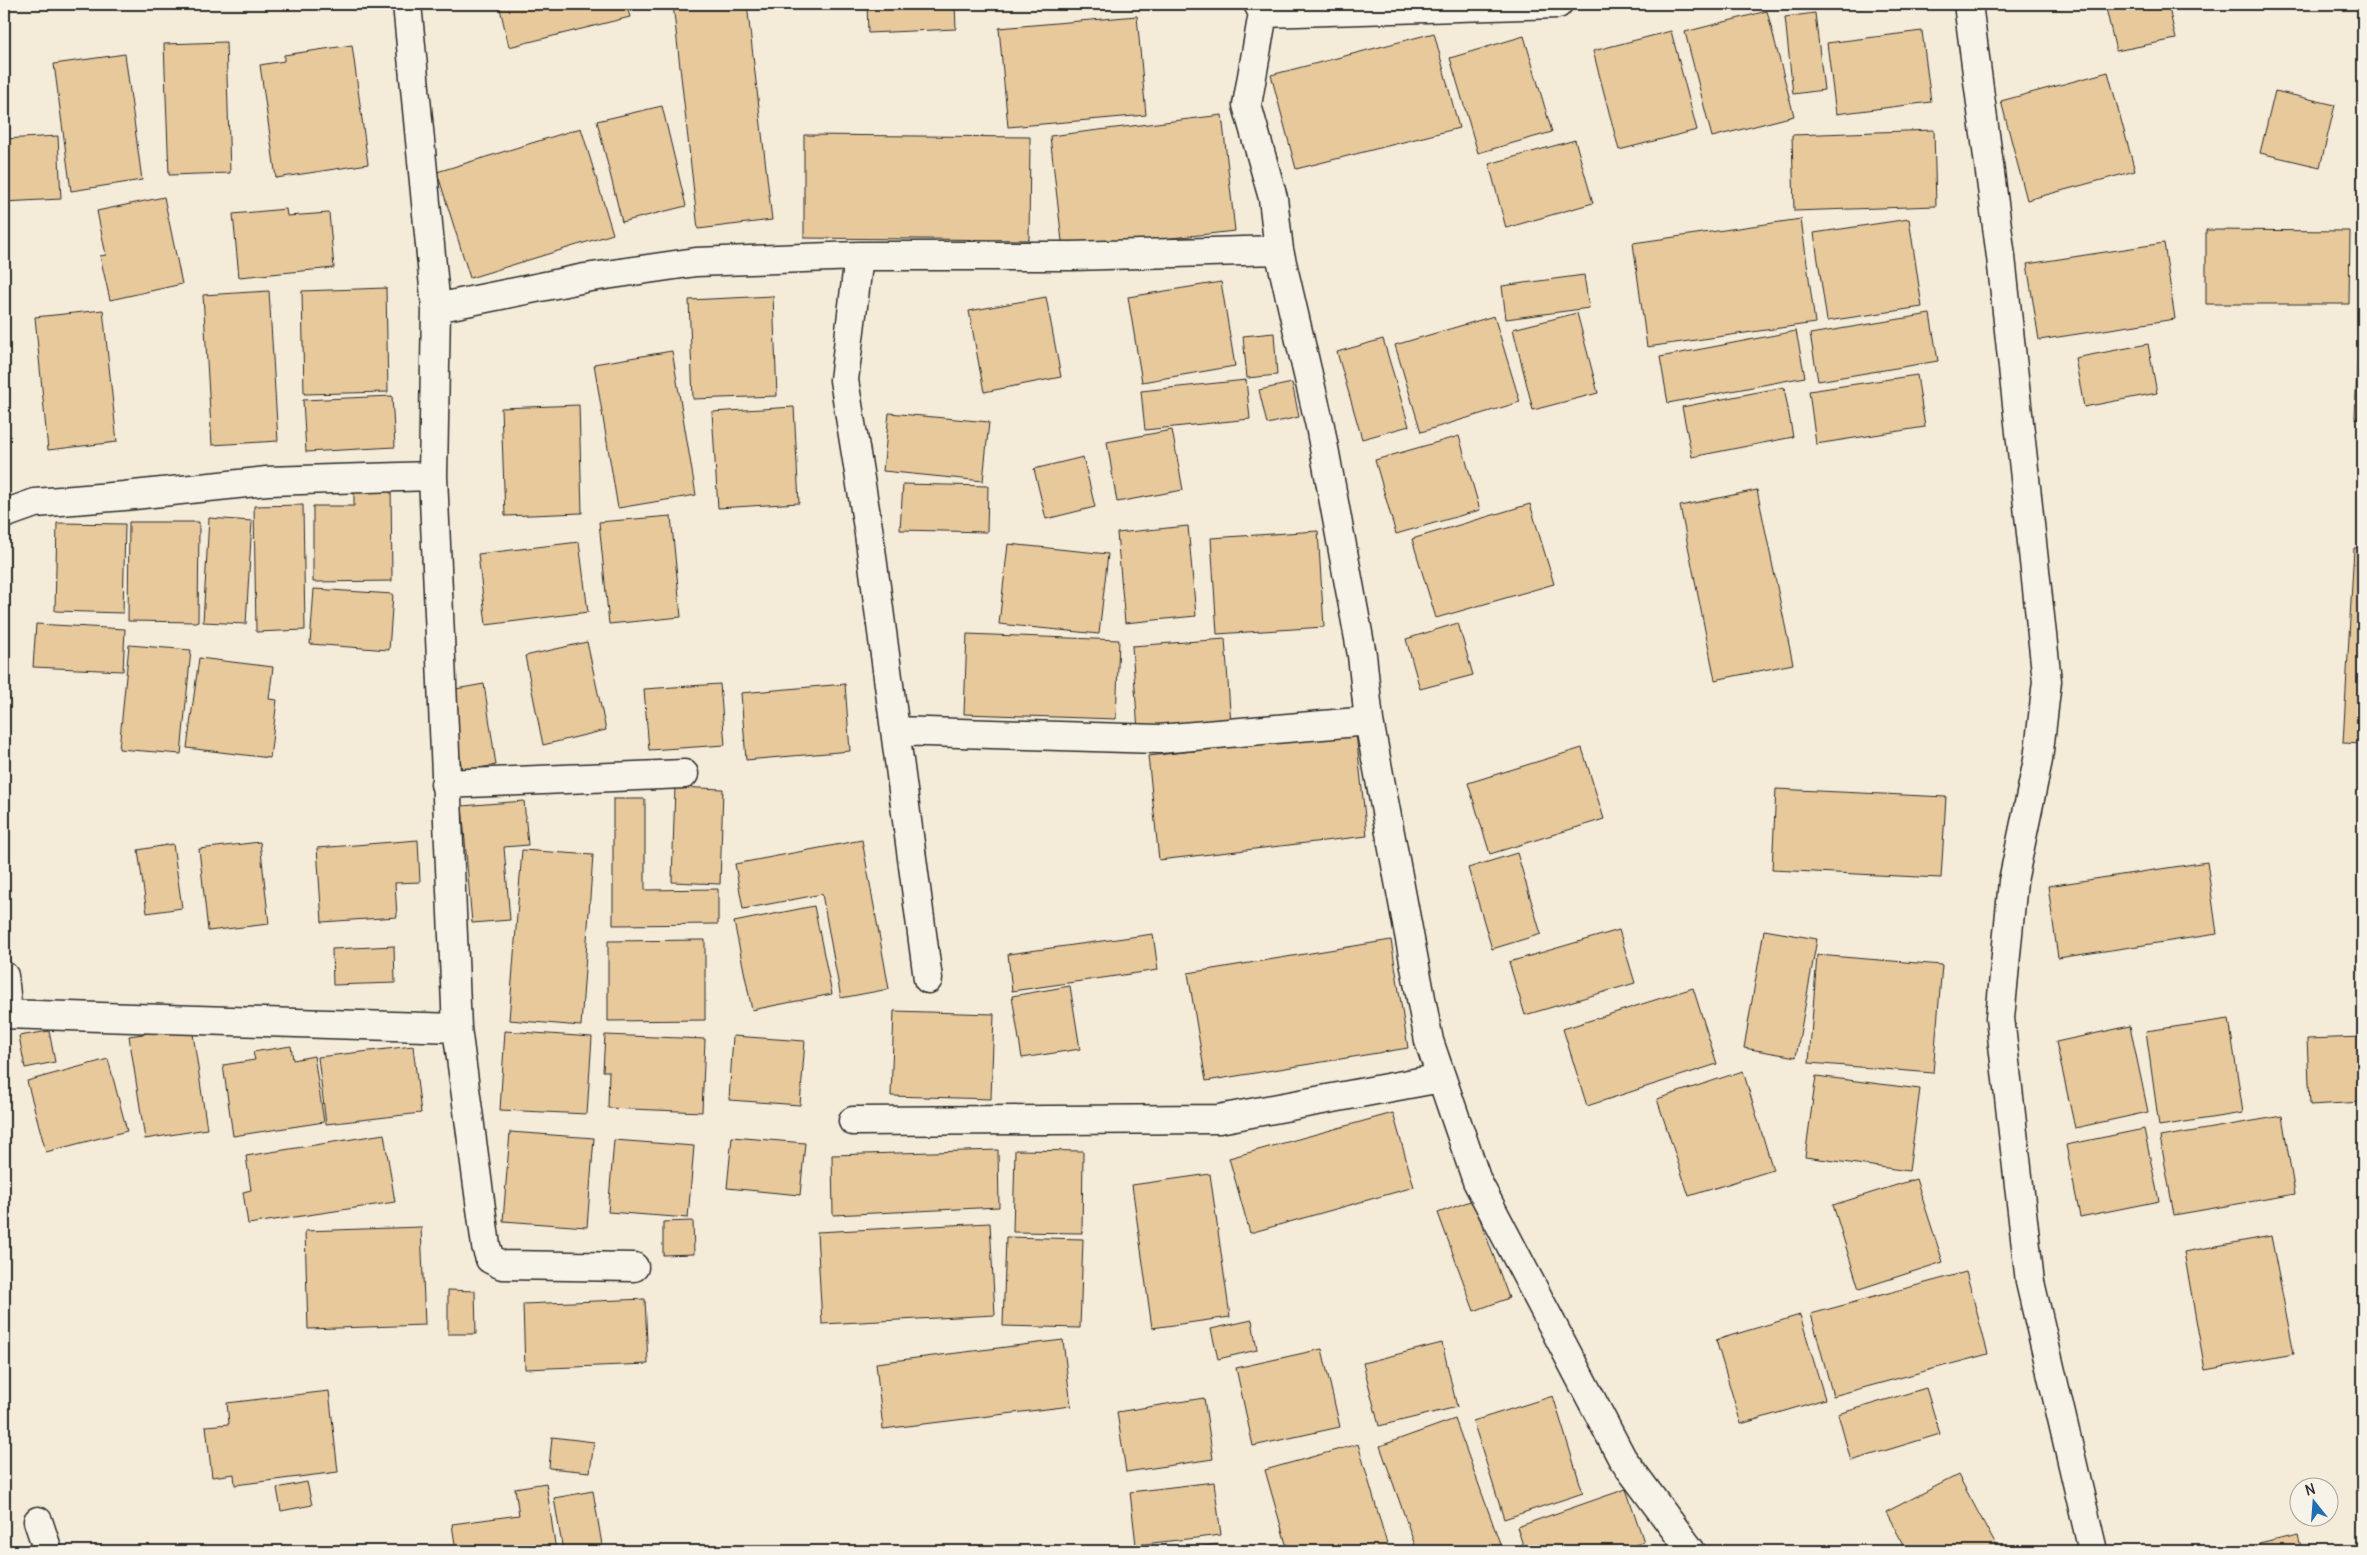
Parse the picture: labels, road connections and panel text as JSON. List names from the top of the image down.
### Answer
{
  "north": "top"
}
